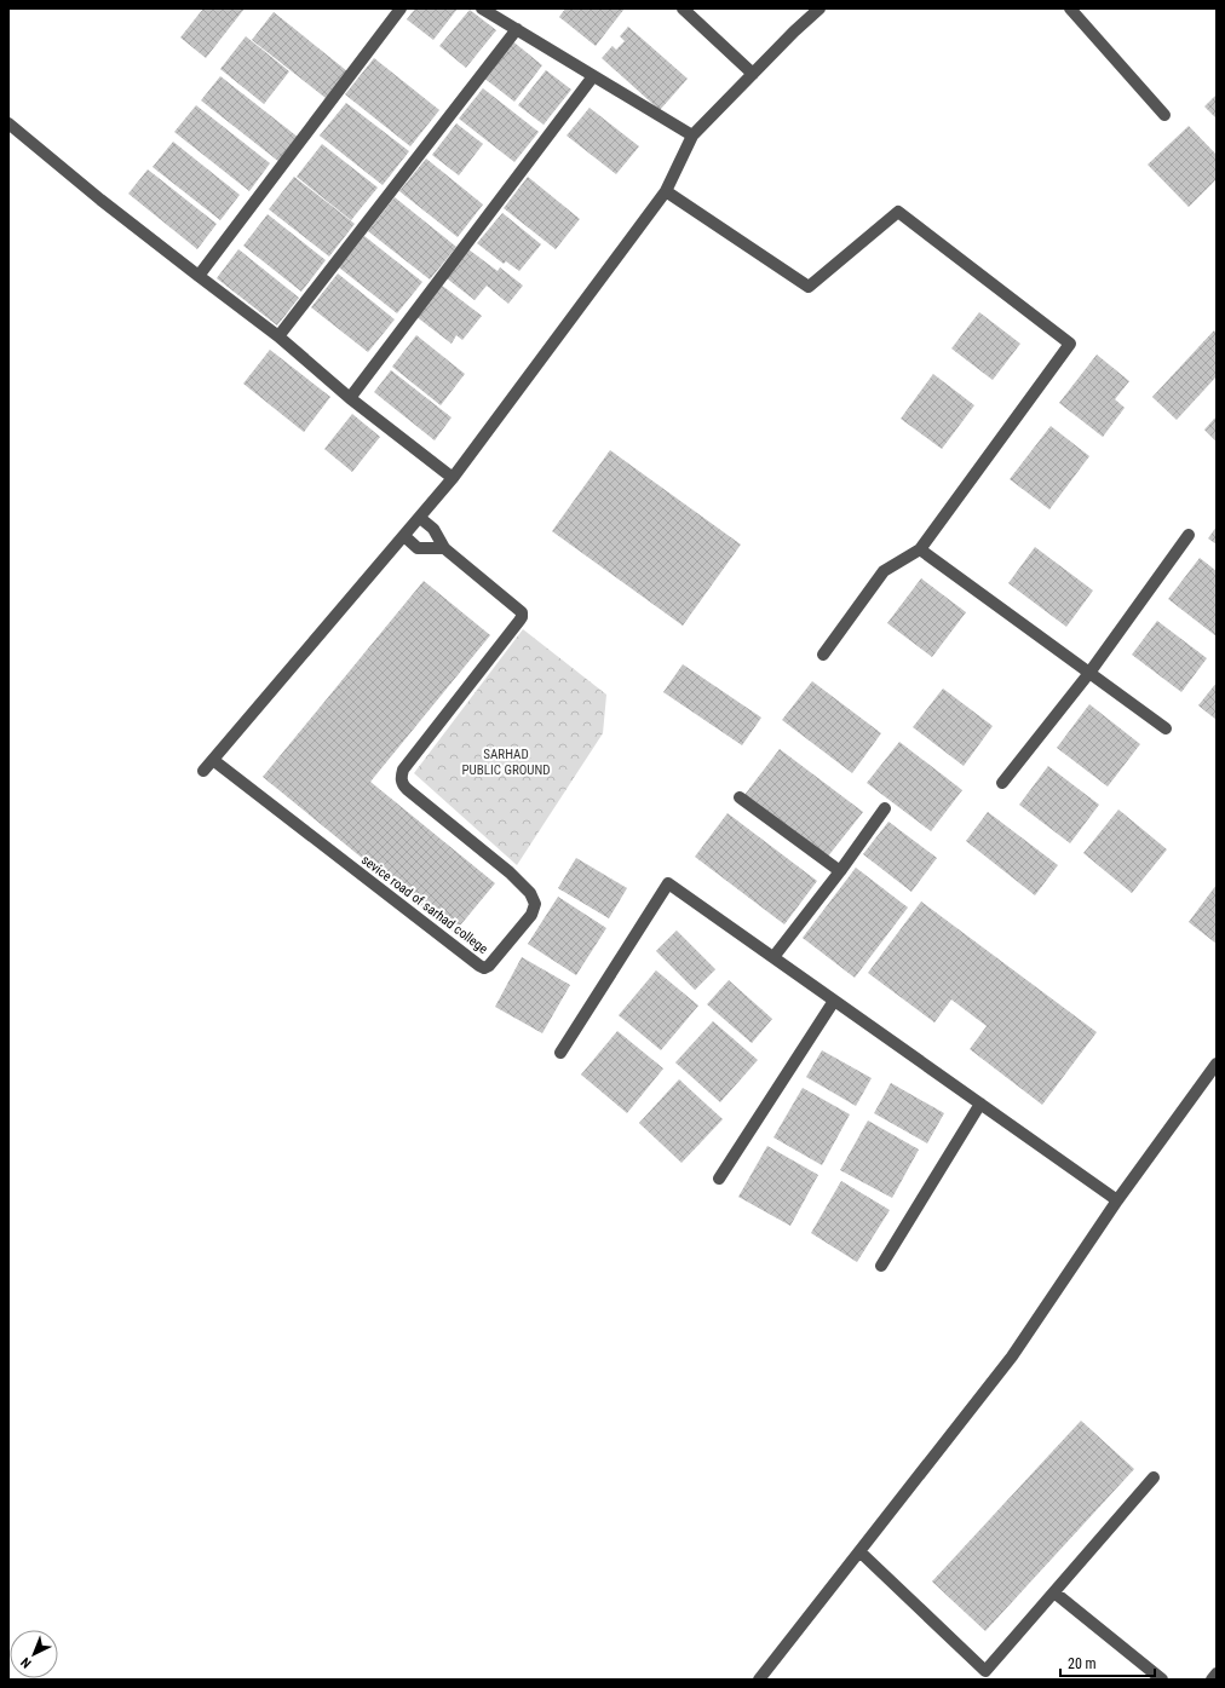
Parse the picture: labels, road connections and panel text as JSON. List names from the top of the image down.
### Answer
{
  "streets": {
    "street": ["sevice road of sarhad college"]
  },
  "parks": ["SARHAD PUBLIC GROUND"],
  "scale_bar": "20 m",
  "north": "bottom left"
}
